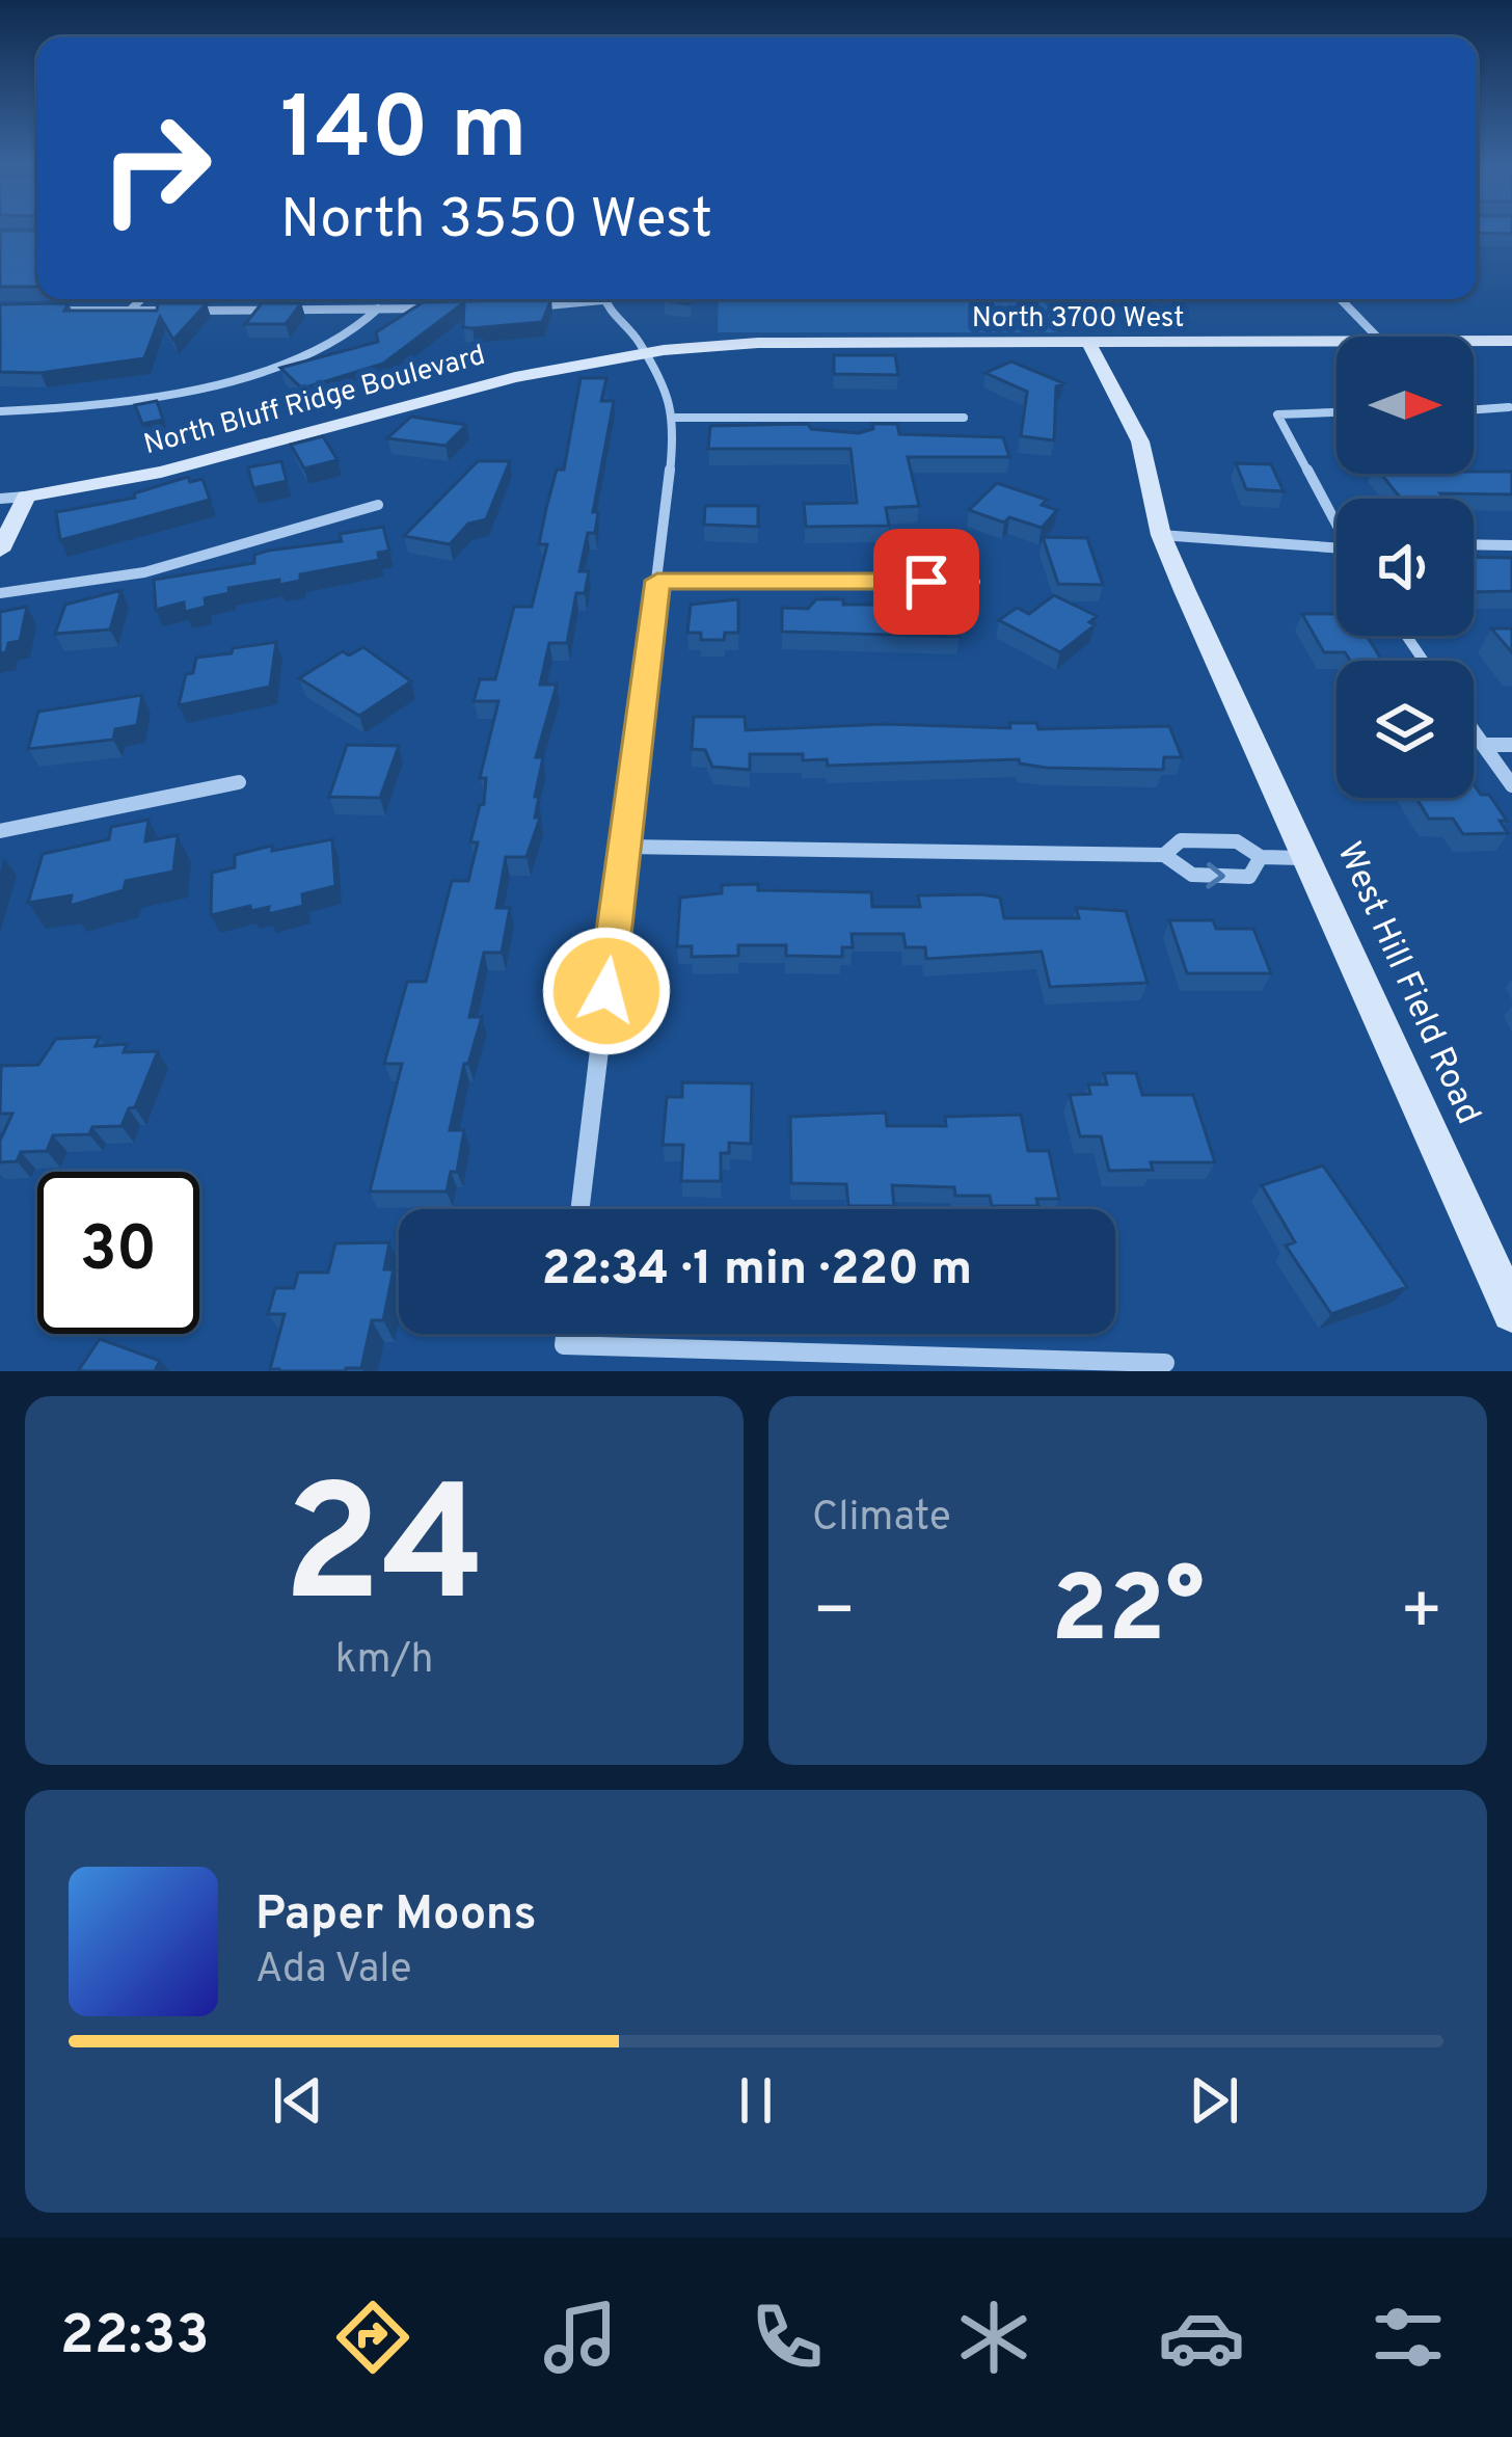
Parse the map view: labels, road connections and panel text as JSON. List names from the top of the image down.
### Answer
{
  "streets": {
    "street": ["North 3700 West", "North Bluff Ridge Boulevard", "West Hill Field Road"]
  },
  "crossings": [
    ["North 3700 West", "North Bluff Ridge Boulevard"],
    ["North 3700 West", "West Hill Field Road"]
  ],
  "north": "right",
  "page": {
    "turn": ["140 m", "North 3550 West"],
    "limit": "30",
    "trip": "22:34 · 1 min · 220 m",
    "tile": [
      ["24", "km/h"],
      "Climate"
    ],
    "heat": ["−", "22°", "+"],
    "song": ["Paper Moons", "Ada Vale"],
    "tabs": "22:33"
  }
}
